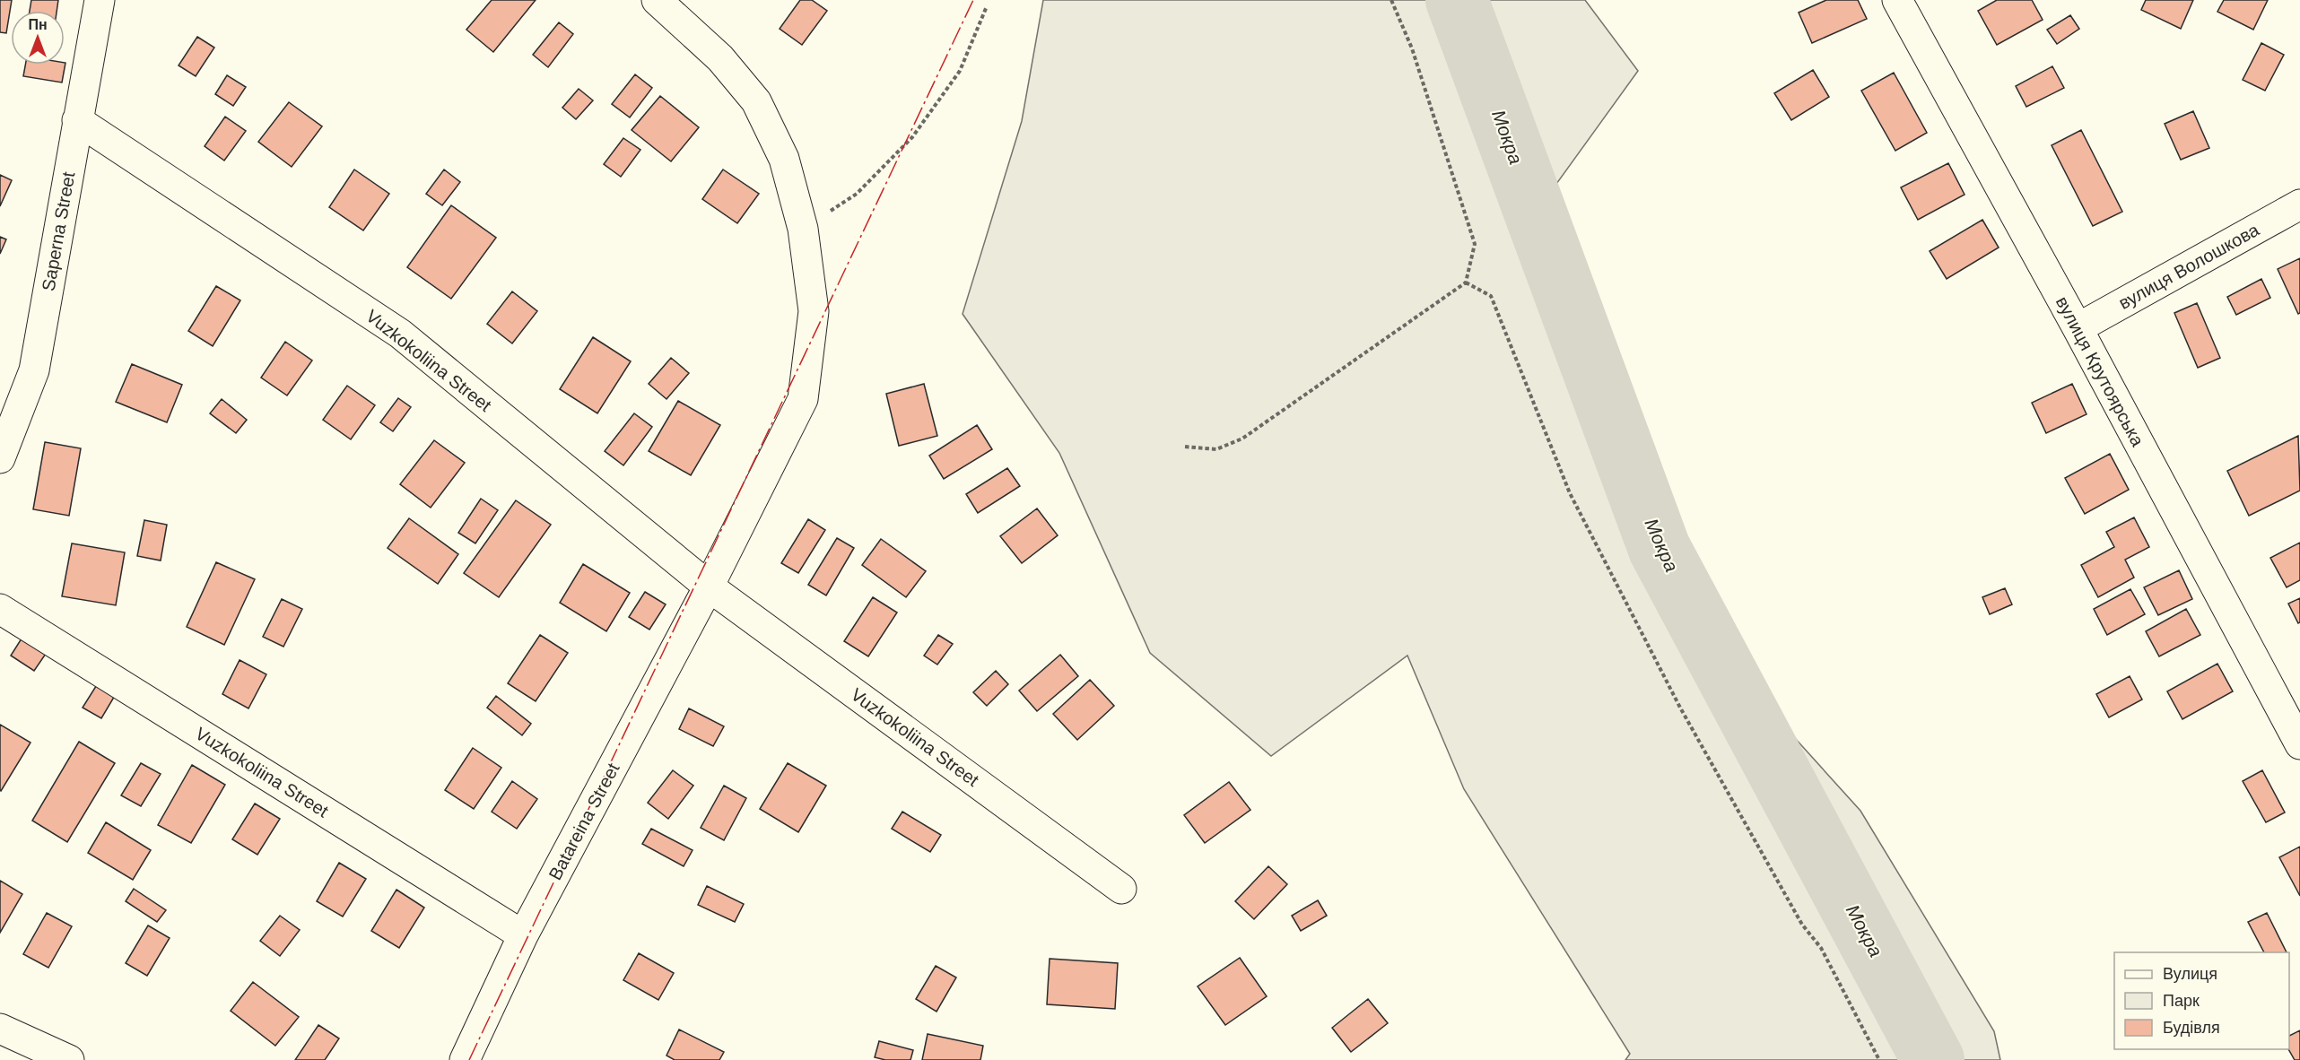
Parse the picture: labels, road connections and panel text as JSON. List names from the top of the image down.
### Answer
{
  "streets": {
    "street": [
      "Saperna Street",
      "вулиця Волошкова",
      "Vuzkokoliina Street",
      "вулиця Крутоярська",
      "Batareina Street"
    ]
  },
  "crossings": [
    ["Saperna Street", "Vuzkokoliina Street"],
    ["вулиця Волошкова", "вулиця Крутоярська"],
    ["Vuzkokoliina Street", "Batareina Street"]
  ],
  "water": ["Мокра"],
  "legend": ["Вулиця", "Парк", "Будівля"],
  "north": "top"
}
